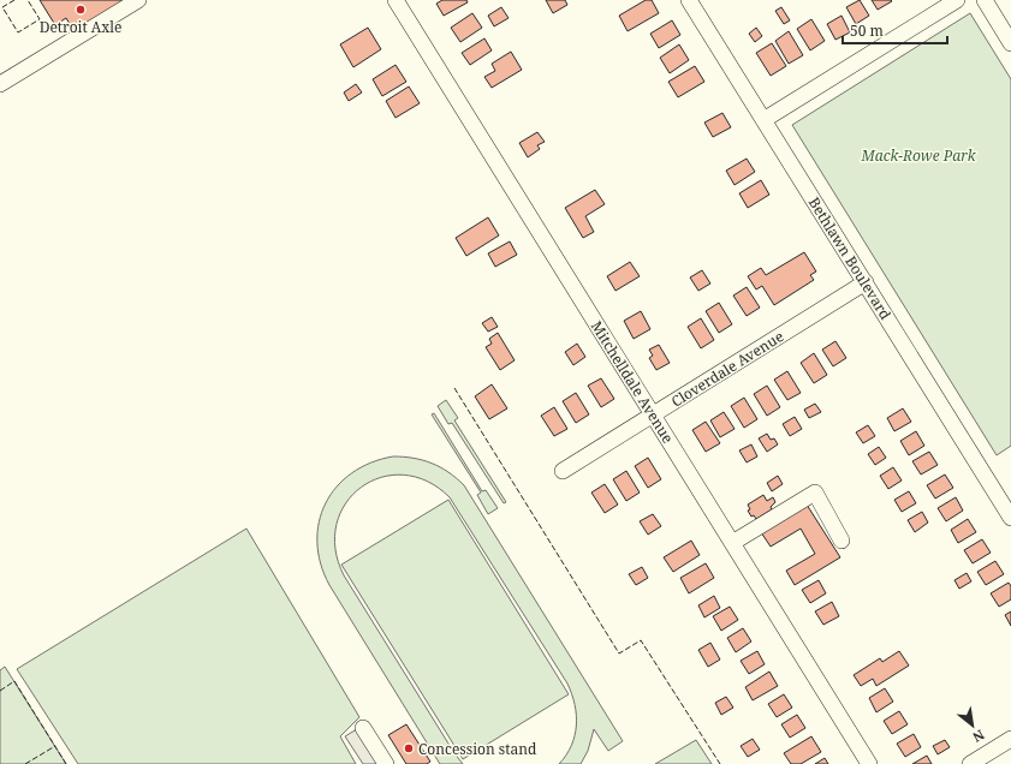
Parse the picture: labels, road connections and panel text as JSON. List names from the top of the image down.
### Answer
{
  "streets": {
    "street": ["Bethlawn Boulevard", "Cloverdale Avenue", "Mitchelldale Avenue"]
  },
  "crossings": [
    ["Bethlawn Boulevard", "Cloverdale Avenue"],
    ["Cloverdale Avenue", "Mitchelldale Avenue"]
  ],
  "parks": ["Mack-Rowe Park"],
  "places": ["Detroit Axle", "Concession stand"],
  "scale_bar": "50 m",
  "north": "bottom right"
}
